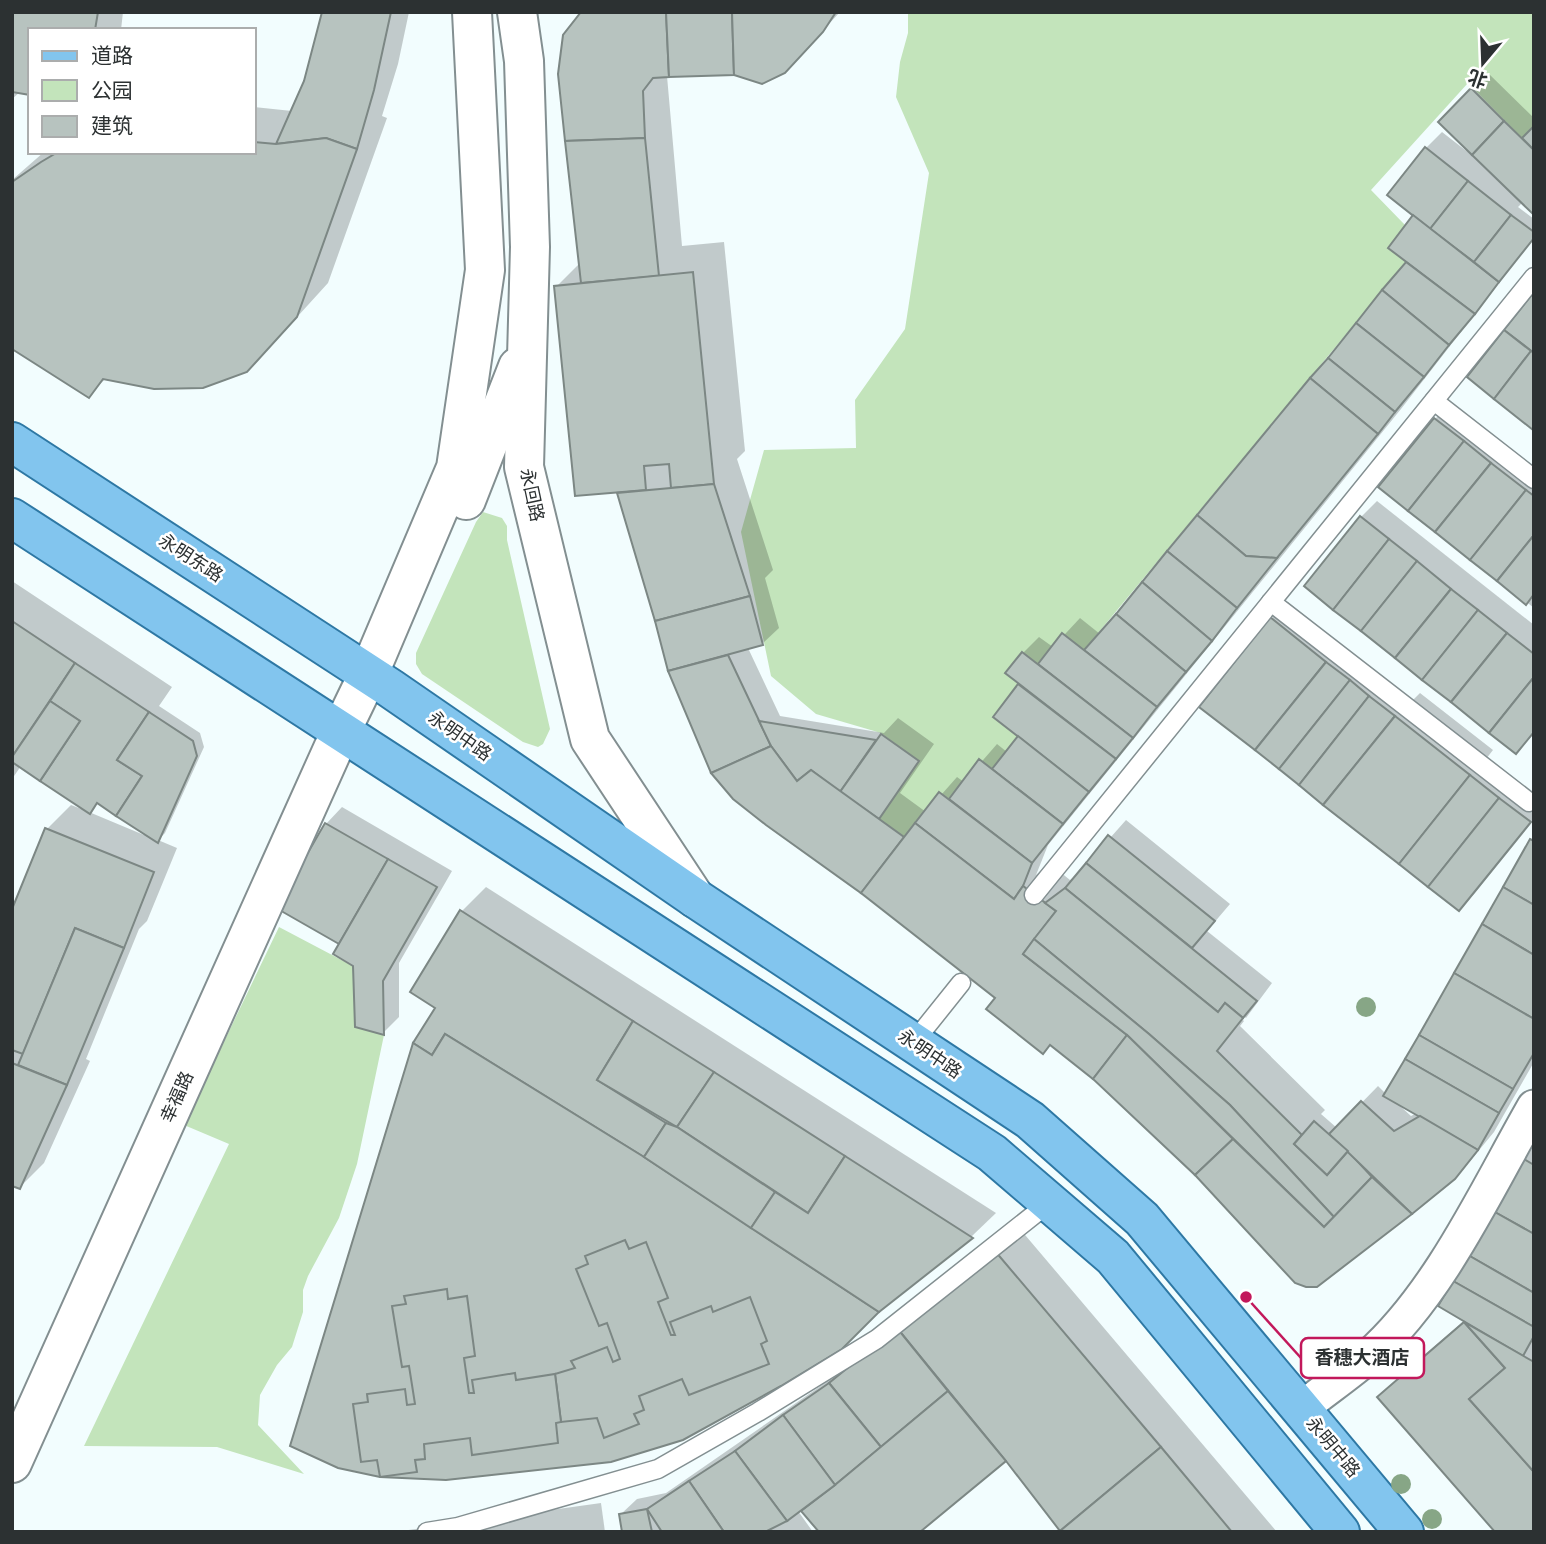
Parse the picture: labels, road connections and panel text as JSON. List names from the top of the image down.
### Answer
{
  "streets": {
    "main road": [
      "永回路",
      "永明东路",
      "永明中路",
      "幸福路"
    ]
  },
  "crossings": [
    ["永回路", "永明中路"],
    ["永明东路", "永明中路"],
    ["永明东路", "幸福路"],
    ["永明中路", "幸福路"]
  ],
  "places": ["香穗大酒店"],
  "legend": ["道路", "公园", "建筑"],
  "north": "bottom"
}
